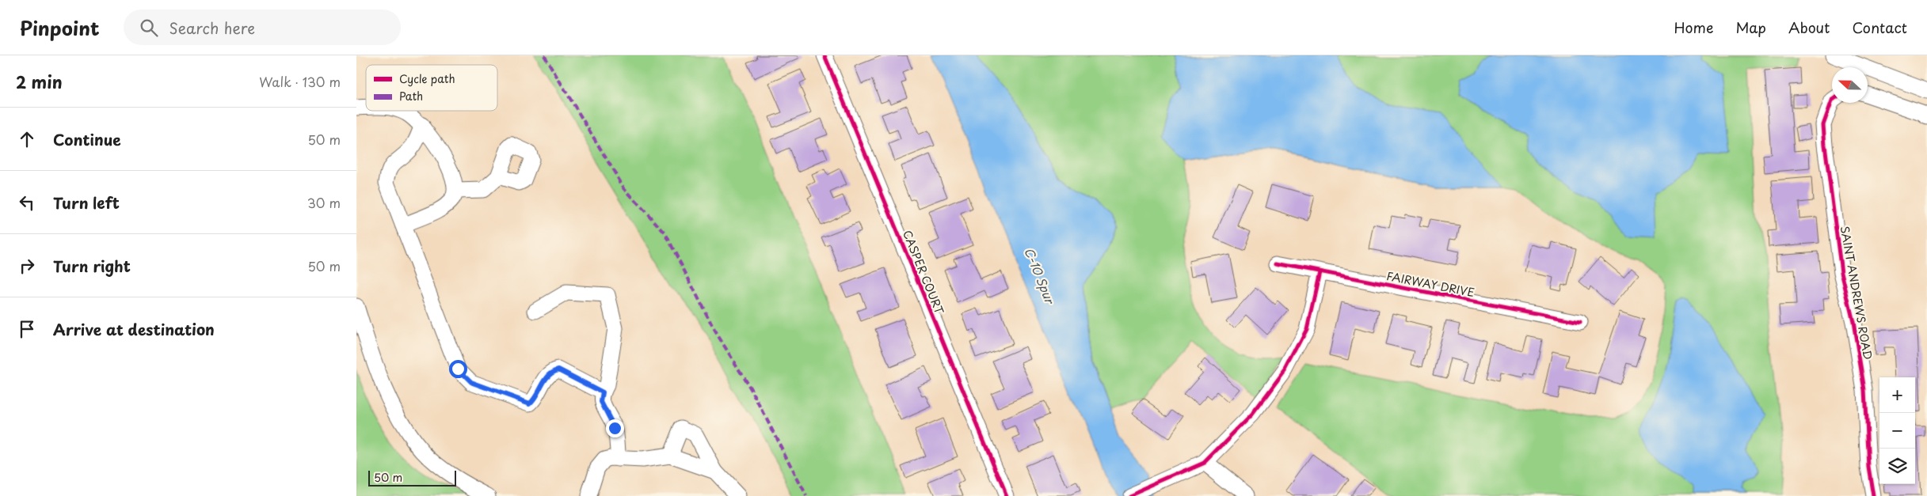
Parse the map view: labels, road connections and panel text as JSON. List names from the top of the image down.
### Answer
{
  "streets": {
    "street": ["CASPER COURT", "FAIRWAY DRIVE", "SAINT ANDREWS ROAD"]
  },
  "water": ["C-10 Spur"],
  "legend": ["Cycle path", "Path"],
  "scale_bar": "50 m",
  "north": "left",
  "page": {
    "header": "Pinpoint",
    "search": "Search here",
    "nav": [
      "Home",
      "Map",
      "About",
      "Contact"
    ],
    "heading": ["2 min", "Walk · 130 m"],
    "list": [
      ["Continue", "50 m"],
      ["Turn left", "30 m"],
      ["Turn right", "50 m"],
      "Arrive at destination"
    ],
    "map_buttons": ["+", "−"],
    "scale": "50 m"
  }
}
